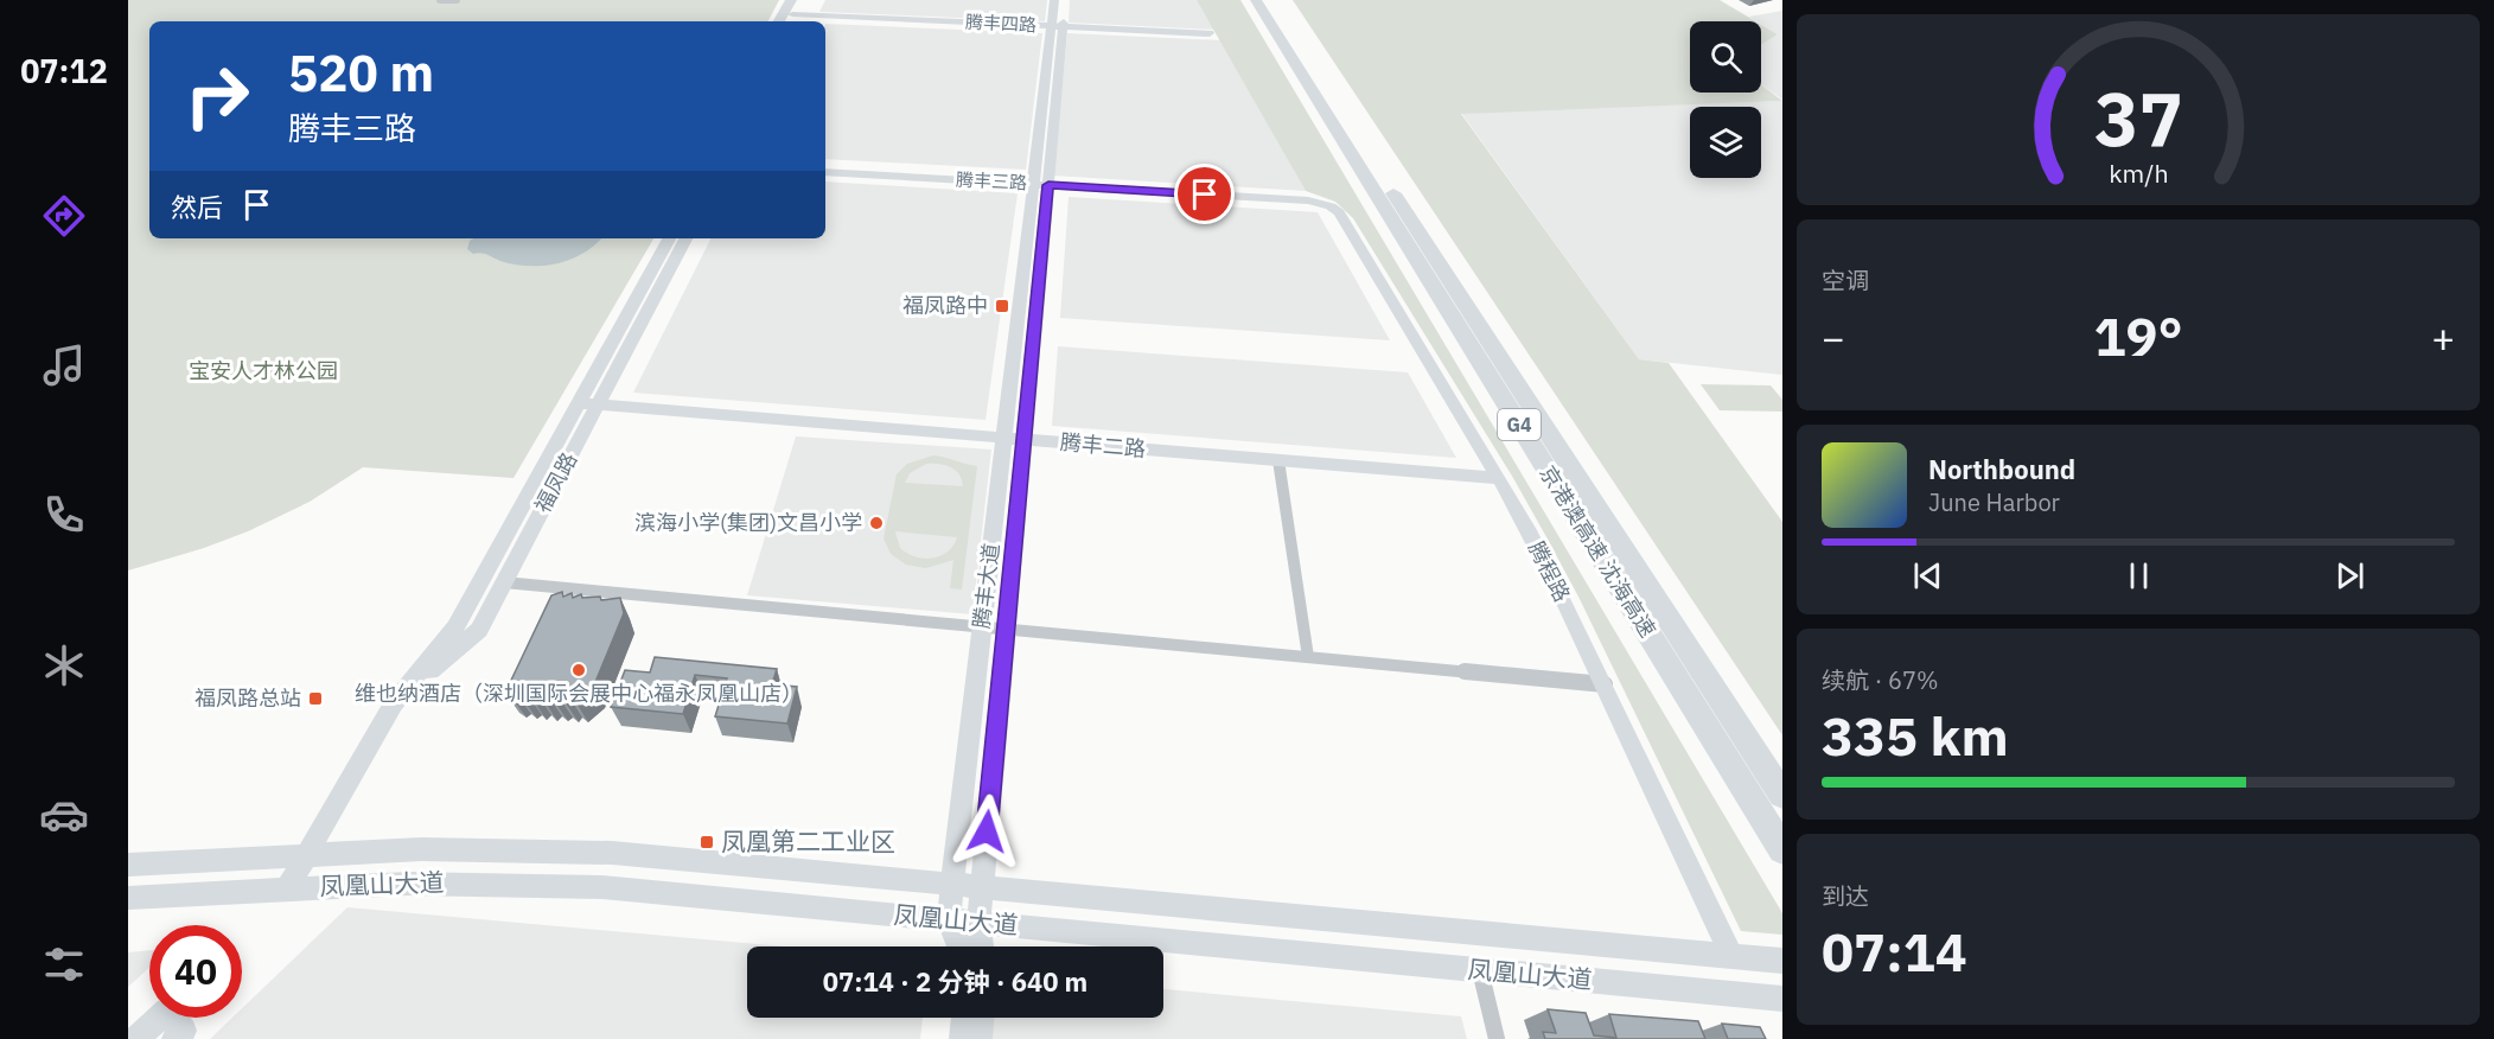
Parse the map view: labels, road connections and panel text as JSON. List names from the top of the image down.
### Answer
{
  "streets": {
    "highway": ["G4", "京港澳高速 沈海高速"],
    "street": [
      "腾丰四路",
      "腾丰三路",
      "腾丰二路",
      "福凤路",
      "腾程路",
      "腾丰大道",
      "凤凰山大道"
    ]
  },
  "crossings": [
    ["腾丰四路", "腾丰大道"],
    ["腾丰三路", "腾程路"],
    ["腾丰三路", "腾丰大道"],
    ["腾丰二路", "福凤路"],
    ["腾丰二路", "腾程路"],
    ["腾丰二路", "腾丰大道"],
    ["福凤路", "凤凰山大道"],
    ["腾程路", "凤凰山大道"],
    ["腾丰大道", "凤凰山大道"]
  ],
  "parks": ["宝安人才林公园"],
  "places": {
    "transit": ["福凤路中", "福凤路总站", "凤凰第二工业区"],
    "other": ["滨海小学(集团)文昌小学", "维也纳酒店（深圳国际会展中心福永凤凰山店）"]
  },
  "page": {
    "tabs": "07:12",
    "turn": ["520 m", "腾丰三路"],
    "then": "然后",
    "tile": [
      "空调",
      ["续航 · 67%", "335 km"],
      ["到达", "07:14"]
    ],
    "heat": ["−", "19°", "+"],
    "song": ["Northbound", "June Harbor"],
    "limit": "40",
    "trip": "07:14 · 2 分钟 · 640 m",
    "gauge": ["37", "km/h"]
  }
}
